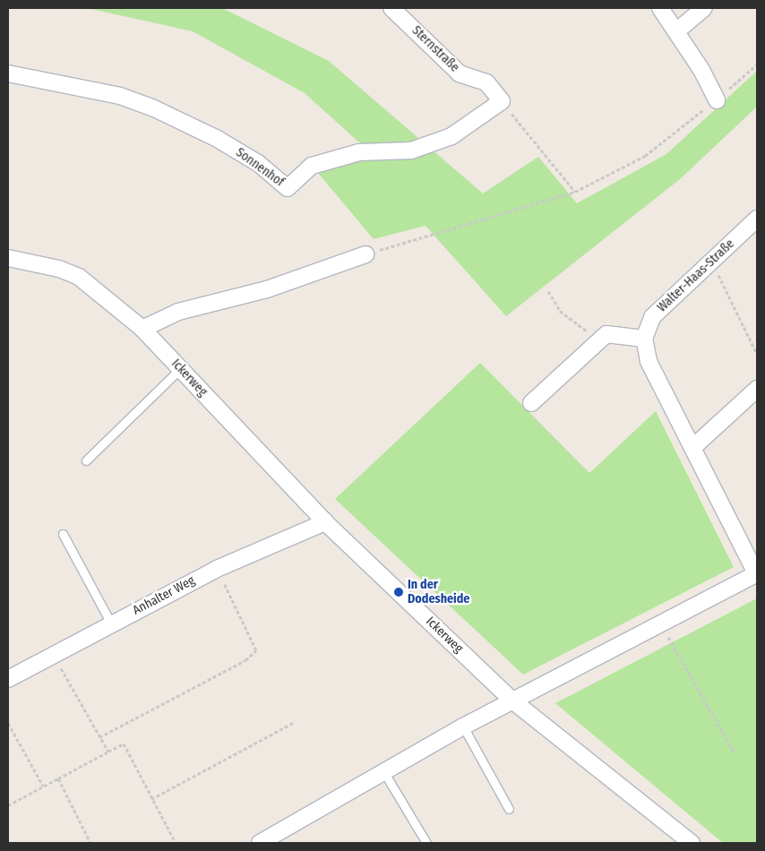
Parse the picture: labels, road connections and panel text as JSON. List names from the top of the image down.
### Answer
{
  "streets": {
    "street": [
      "Sternstraße",
      "Sonnenhof",
      "Walter-Haas-Straße",
      "Ickerweg",
      "Anhalter Weg"
    ]
  },
  "crossings": [
    ["Sternstraße", "Sonnenhof"],
    ["Ickerweg", "Anhalter Weg"]
  ],
  "places": ["In der Dodesheide"]
}
